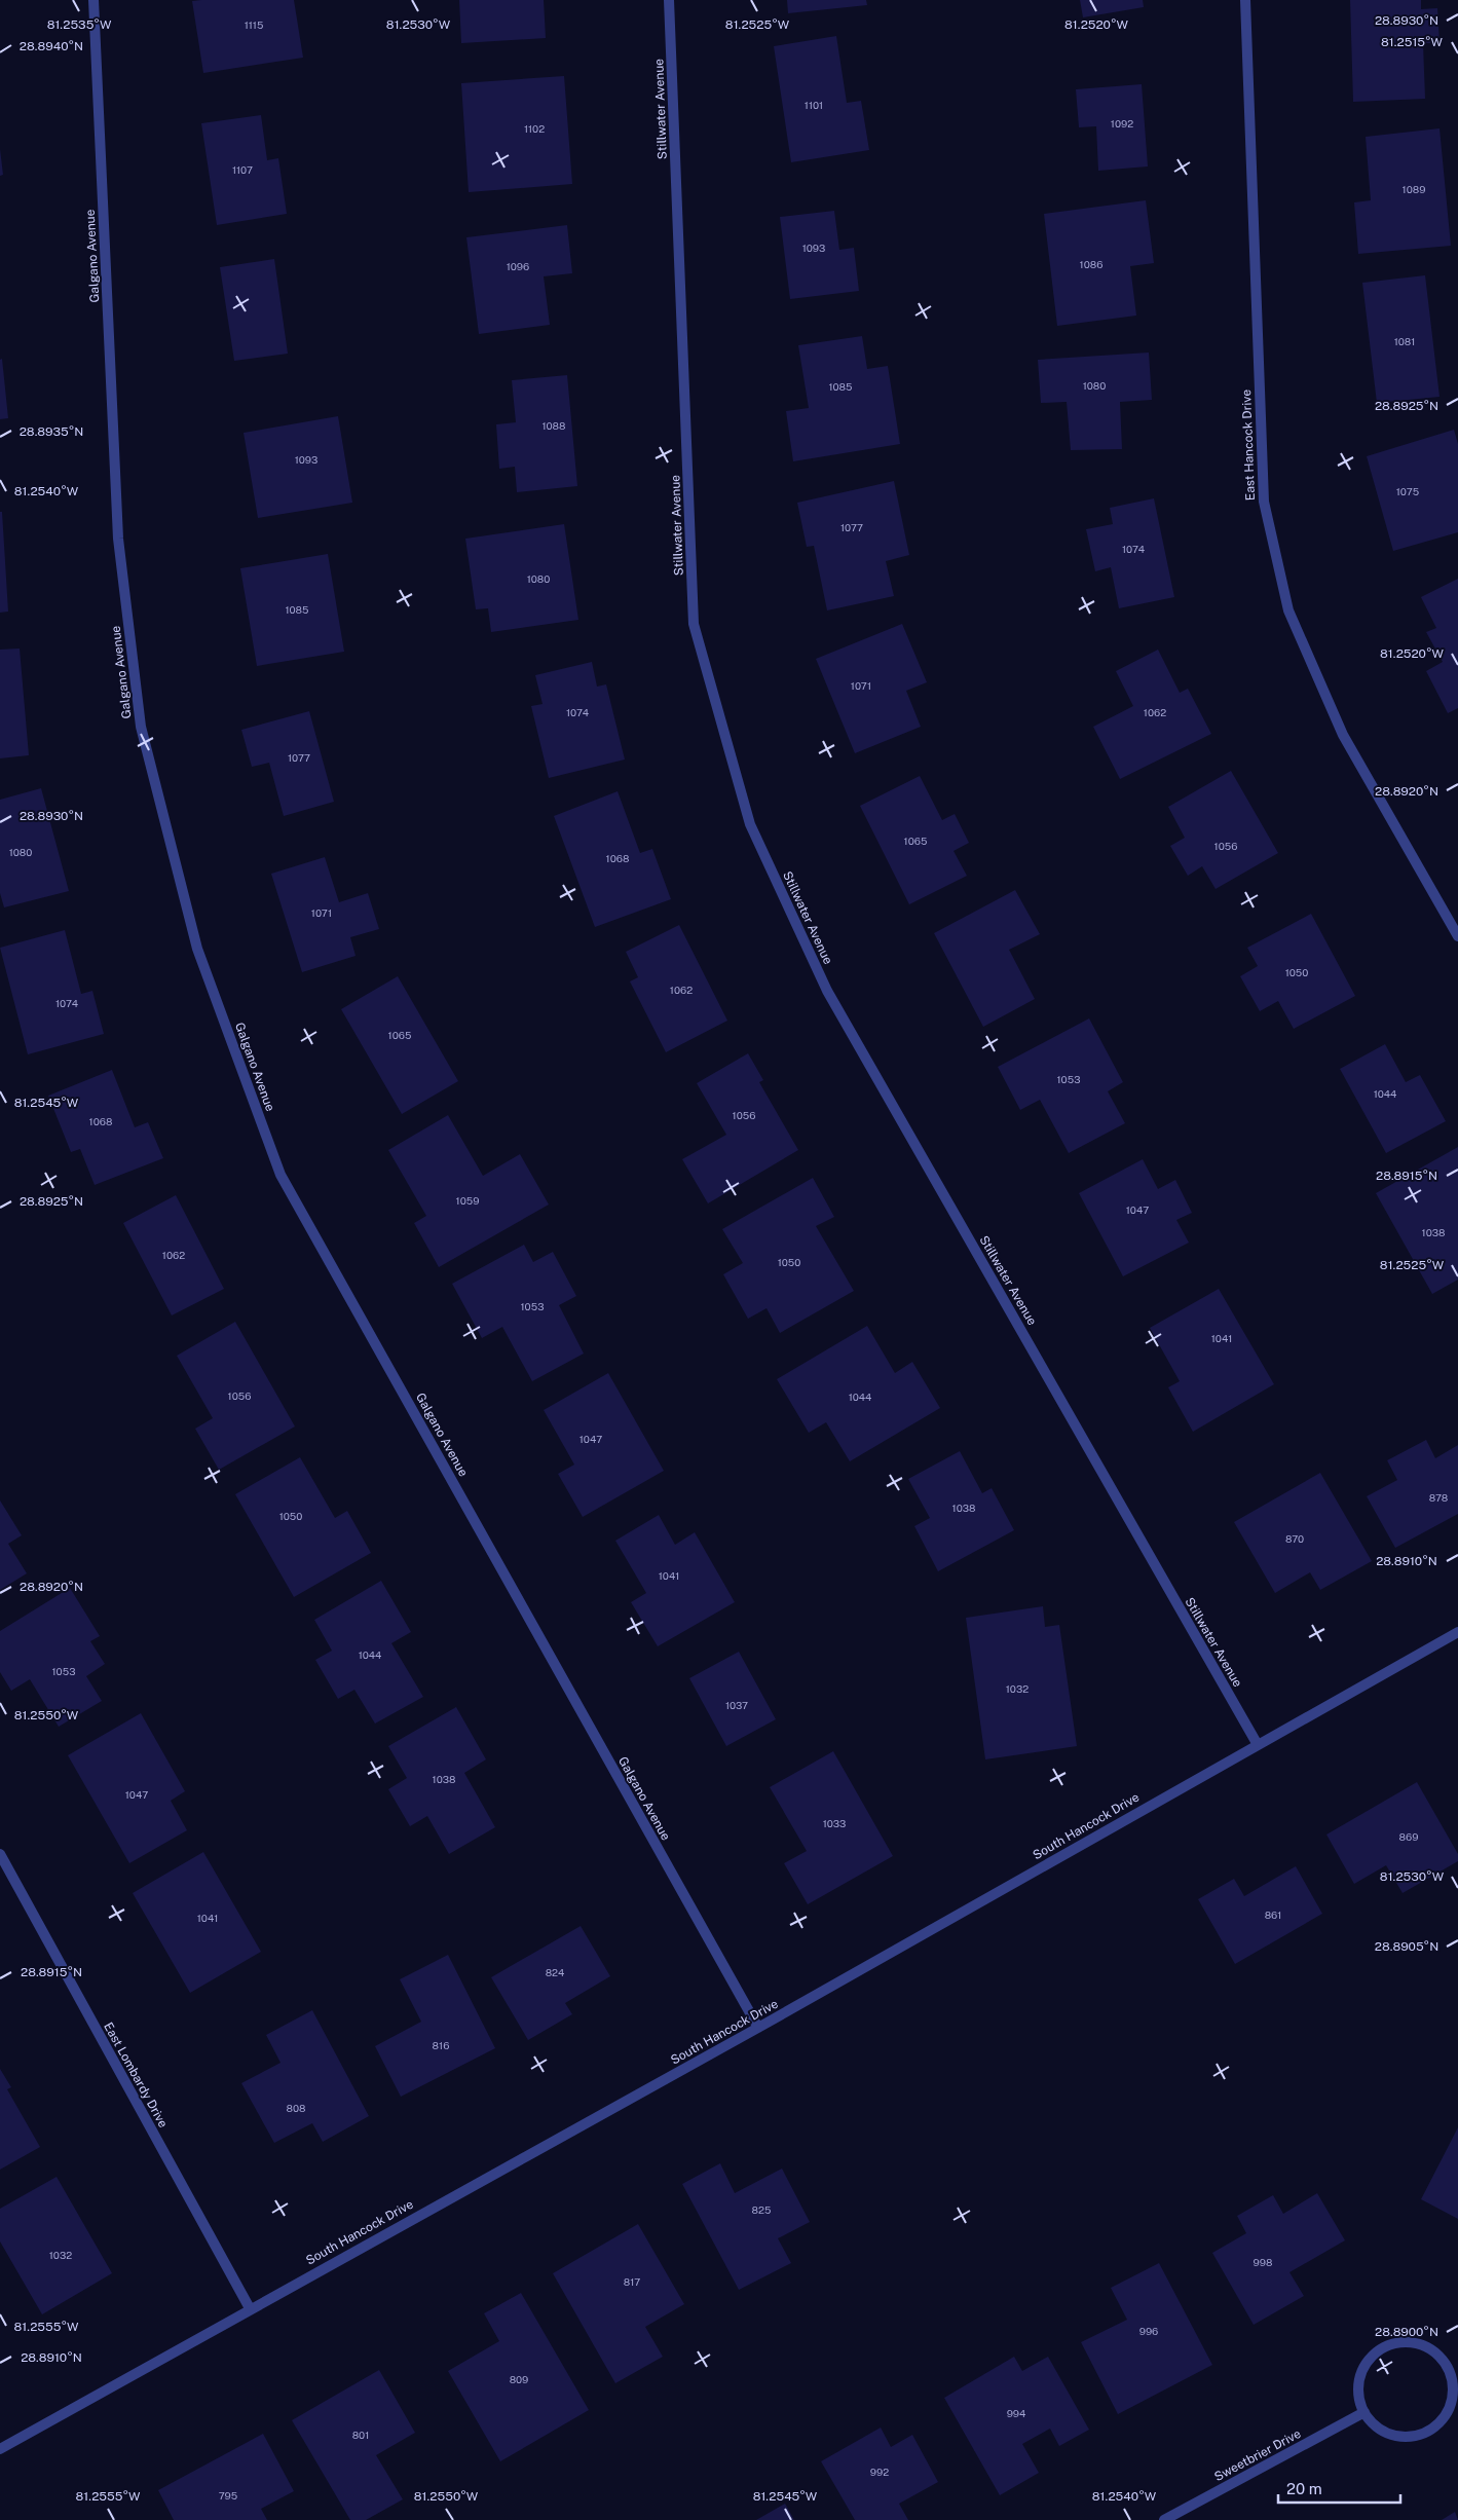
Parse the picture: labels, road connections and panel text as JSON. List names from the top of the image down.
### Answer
{
  "streets": {
    "street": [
      "Stillwater Avenue",
      "Galgano Avenue",
      "East Hancock Drive",
      "South Hancock Drive",
      "East Lombardy Drive",
      "Sweetbrier Drive"
    ]
  },
  "crossings": [
    ["Stillwater Avenue", "South Hancock Drive"],
    ["Galgano Avenue", "South Hancock Drive"],
    ["South Hancock Drive", "East Lombardy Drive"]
  ],
  "house_numbers": [
    "1115",
    "1101",
    "1092",
    "1102",
    "1107",
    "1089",
    "1093",
    "1086",
    "1096",
    "1081",
    "1080",
    "1085",
    "1088",
    "1093",
    "1075",
    "1077",
    "1074",
    "1080",
    "1085",
    "1071",
    "1074",
    "1062",
    "1077",
    "1065",
    "1056",
    "1080",
    "1068",
    "1071",
    "1050",
    "1062",
    "1074",
    "1065",
    "1053",
    "1044",
    "1056",
    "1068",
    "1059",
    "1047",
    "1038",
    "1062",
    "1050",
    "1053",
    "1041",
    "1056",
    "1044",
    "1047",
    "878",
    "1038",
    "1050",
    "870",
    "1041",
    "1044",
    "1053",
    "1032",
    "1037",
    "1038",
    "1047",
    "1033",
    "869",
    "861",
    "1041",
    "824",
    "816",
    "808",
    "825",
    "1032",
    "998",
    "817",
    "996",
    "809",
    "994",
    "801",
    "992",
    "795"
  ],
  "scale_bar": "20 m",
  "coordinates": [
    "28.8930°N",
    "81.2535°W",
    "81.2530°W",
    "81.2525°W",
    "81.2520°W",
    "81.2515°W",
    "28.8940°N",
    "28.8925°N",
    "28.8935°N",
    "81.2540°W",
    "28.8920°N",
    "81.2545°W",
    "28.8915°N",
    "28.8910°N",
    "81.2550°W",
    "28.8905°N",
    "81.2555°W",
    "28.8900°N"
  ]
}
